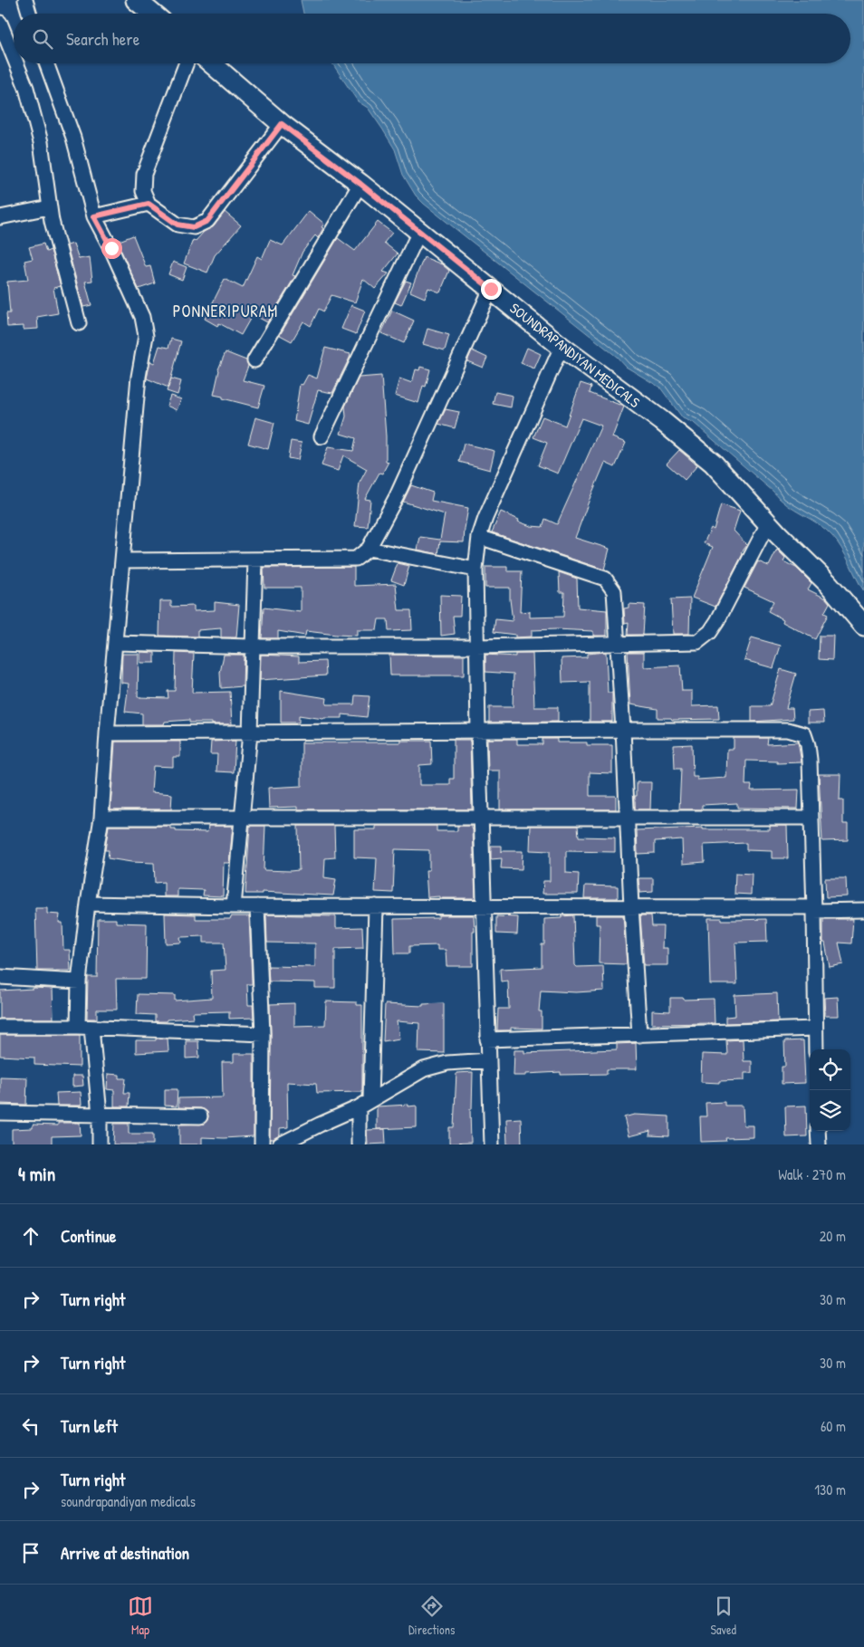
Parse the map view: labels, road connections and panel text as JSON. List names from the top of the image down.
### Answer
{
  "streets": {
    "main road": ["SOUNDRAPANDIYAN MEDICALS"]
  },
  "districts": ["PONNERIPURAM"],
  "page": {
    "search": "Search here",
    "heading": ["4 min", "Walk · 270 m"],
    "list": [
      ["Continue", "20 m"],
      ["Turn right", "30 m"],
      ["Turn right", "30 m"],
      ["Turn left", "60 m"],
      ["Turn right", "soundrapandiyan medicals", "130 m"],
      "Arrive at destination"
    ],
    "nav": ["Map", "Directions", "Saved"]
  }
}
